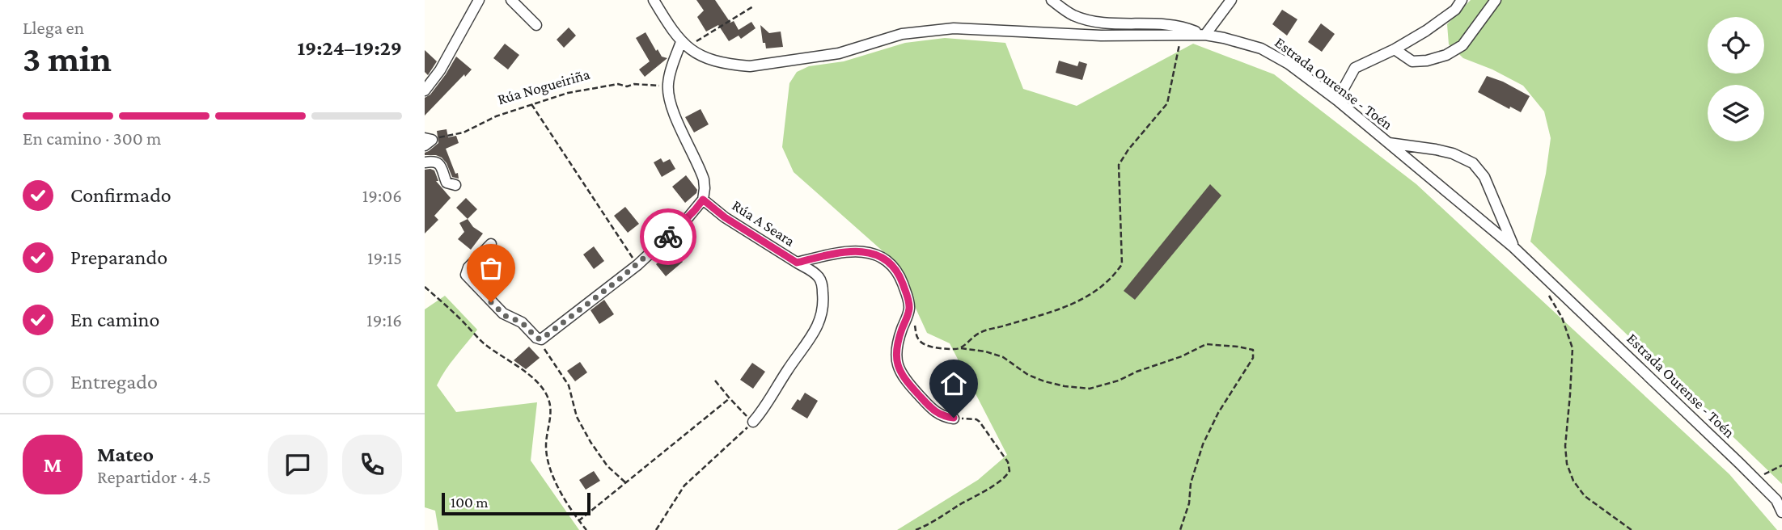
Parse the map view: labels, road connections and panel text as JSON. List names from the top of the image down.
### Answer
{
  "streets": {
    "street": ["Estrada Ourense - Toén", "Rúa A Seara"],
    "path": ["Rúa Nogueiriña"]
  },
  "scale_bar": "100 m",
  "page": {
    "heading": ["3 min", "Llega en", "19:24–19:29"],
    "panel": ["Mateo", "Repartidor · 4.5"],
    "bar": "En camino · 300 m",
    "list": [
      ["Confirmado", "19:06"],
      ["Preparando", "19:15"],
      ["En camino", "19:16"],
      "Entregado"
    ],
    "round": "M",
    "scale": "100 m"
  }
}
